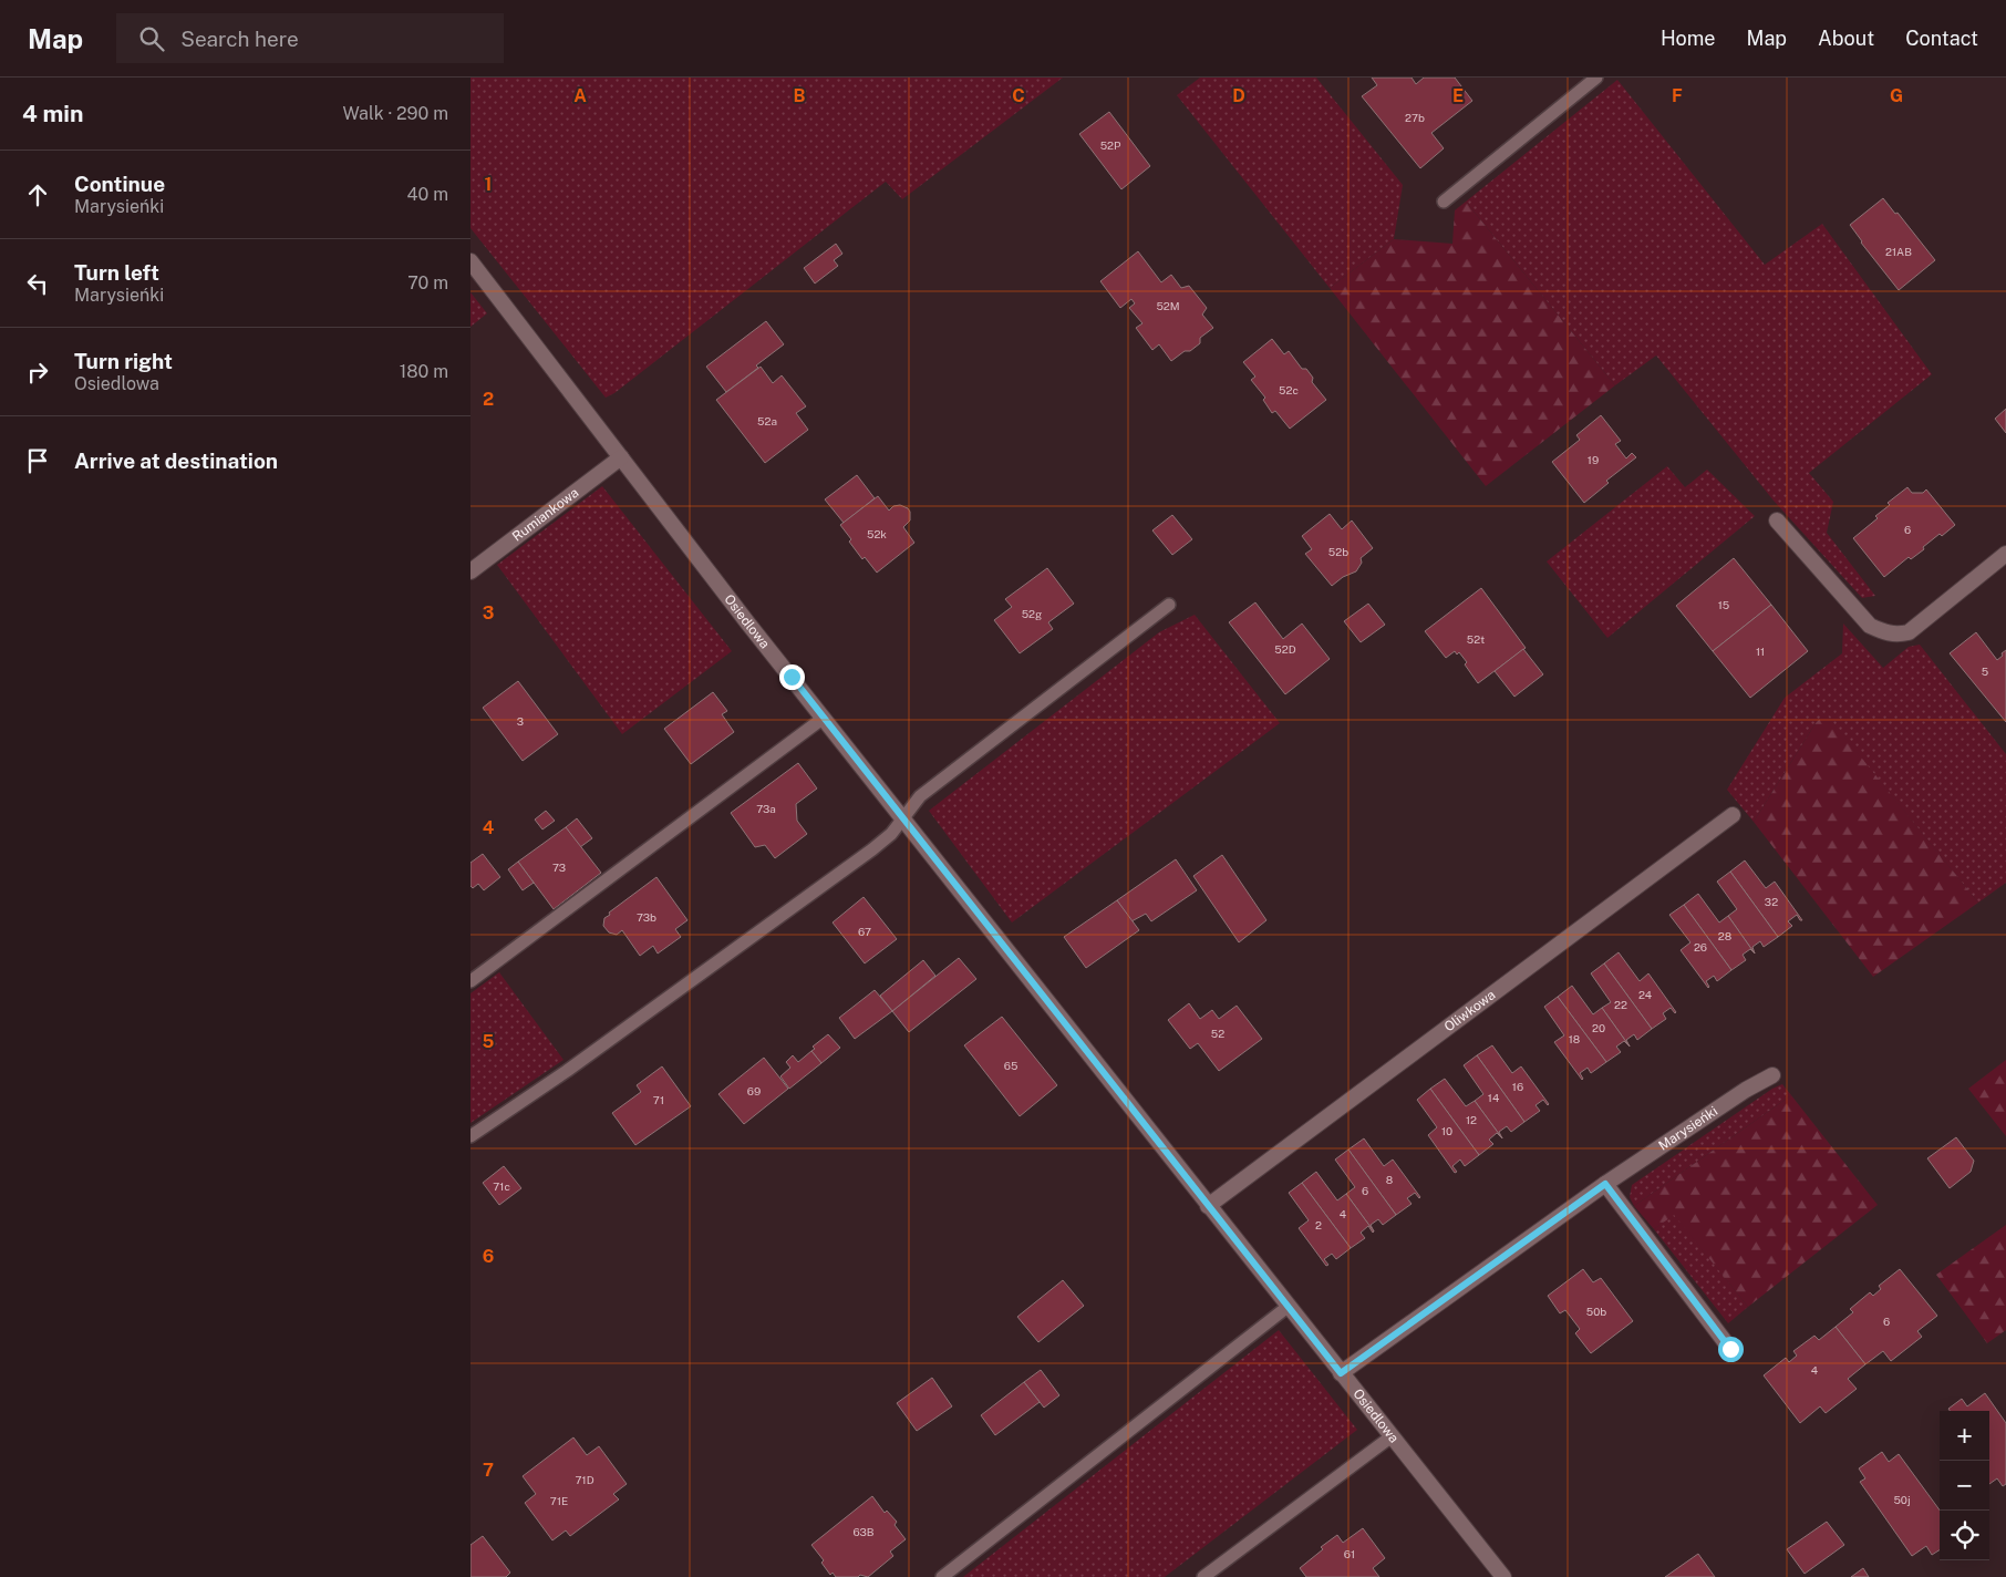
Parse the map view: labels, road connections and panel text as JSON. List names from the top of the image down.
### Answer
{
  "streets": {
    "street": [
      "Rumiankowa",
      "Osiedlowa",
      "Oliwkowa",
      "Marysieńki"
    ]
  },
  "crossings": [
    ["Rumiankowa", "Osiedlowa"],
    ["Osiedlowa", "Oliwkowa"],
    ["Osiedlowa", "Marysieńki"]
  ],
  "house_numbers": [
    "27b",
    "52P",
    "21AB",
    "52M",
    "52c",
    "52a",
    "19",
    "6",
    "52k",
    "52b",
    "15",
    "52g",
    "52t",
    "52D",
    "11",
    "5",
    "3",
    "73a",
    "73",
    "32",
    "73b",
    "67",
    "28",
    "26",
    "24",
    "22",
    "20",
    "52",
    "18",
    "65",
    "16",
    "69",
    "14",
    "71",
    "12",
    "10",
    "8",
    "71c",
    "6",
    "4",
    "2",
    "50b",
    "6",
    "4",
    "71D",
    "50j",
    "71E",
    "63B",
    "61"
  ],
  "page": {
    "header": "Map",
    "search": "Search here",
    "nav": [
      "Home",
      "Map",
      "About",
      "Contact"
    ],
    "heading": ["4 min", "Walk · 290 m"],
    "list": [
      ["Continue", "Marysieńki", "40 m"],
      ["Turn left", "Marysieńki", "70 m"],
      ["Turn right", "Osiedlowa", "180 m"],
      "Arrive at destination"
    ],
    "map_buttons": ["+", "−"]
  },
  "grid": {
    "columns": [
      "A",
      "B",
      "C",
      "D",
      "E",
      "F",
      "G"
    ],
    "rows": [
      "1",
      "2",
      "3",
      "4",
      "5",
      "6",
      "7"
    ]
  }
}
